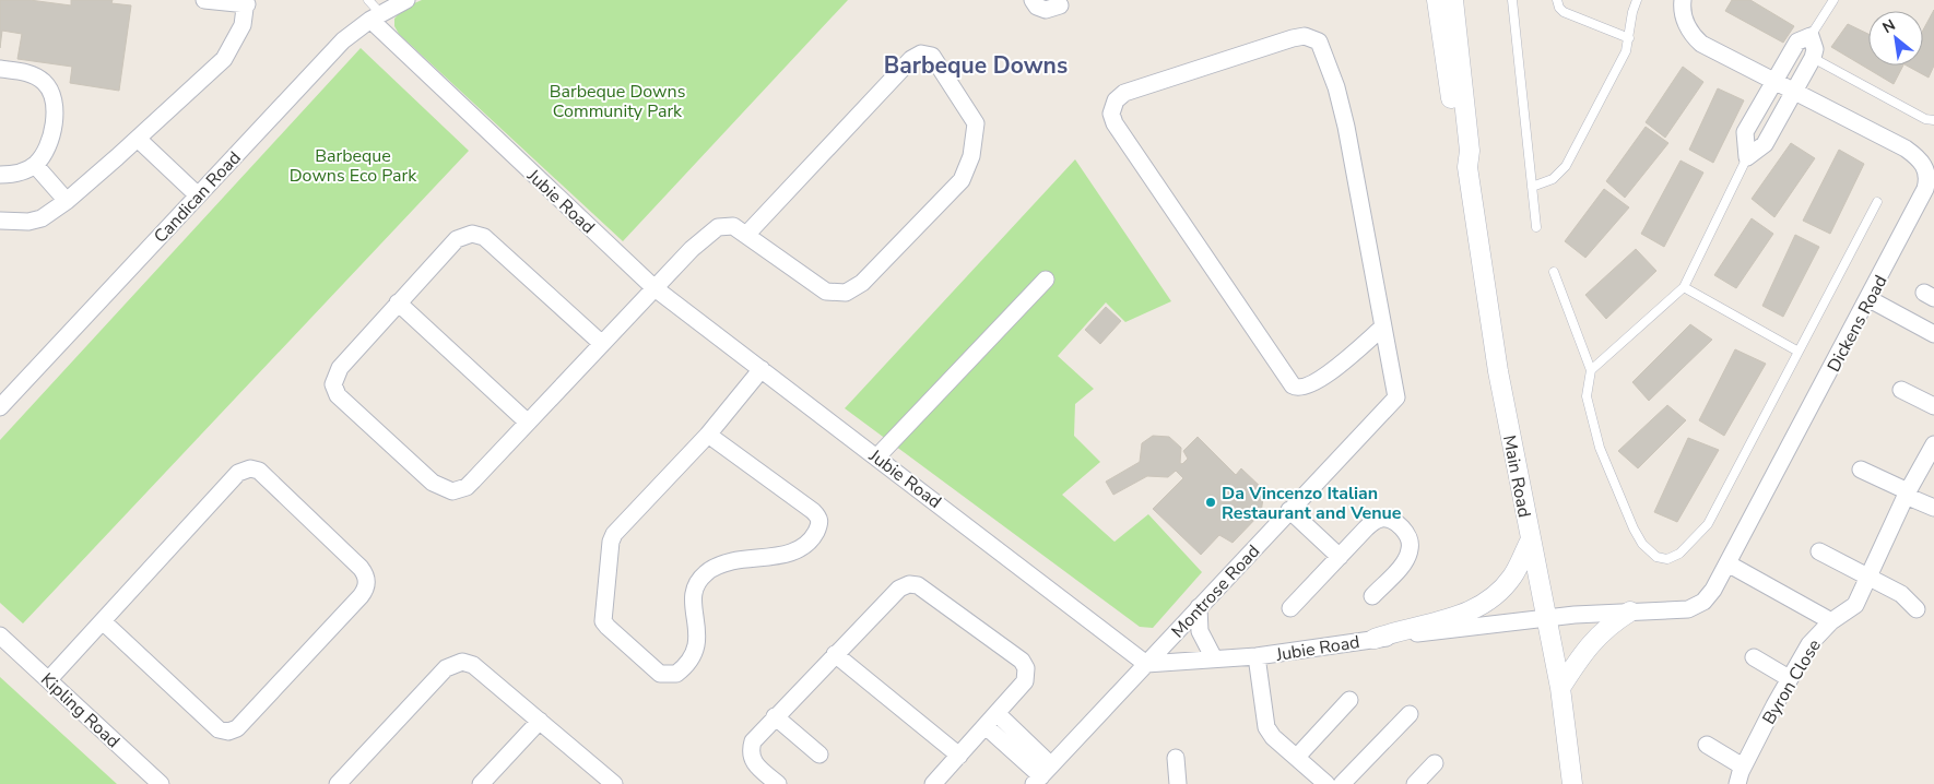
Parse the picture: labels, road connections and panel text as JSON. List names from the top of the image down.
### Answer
{
  "streets": {
    "street": [
      "Candican Road",
      "Jubie Road",
      "Dickens Road",
      "Main Road",
      "Montrose Road",
      "Byron Close",
      "Kipling Road"
    ]
  },
  "crossings": [
    ["Candican Road", "Jubie Road"],
    ["Jubie Road", "Dickens Road"],
    ["Jubie Road", "Main Road"],
    ["Jubie Road", "Montrose Road"],
    ["Dickens Road", "Main Road"]
  ],
  "districts": ["Barbeque Downs"],
  "parks": ["Barbeque Downs Community Park", "Barbeque Downs Eco Park"],
  "places": ["Da Vincenzo Italian Restaurant and Venue"],
  "north": "top left"
}
